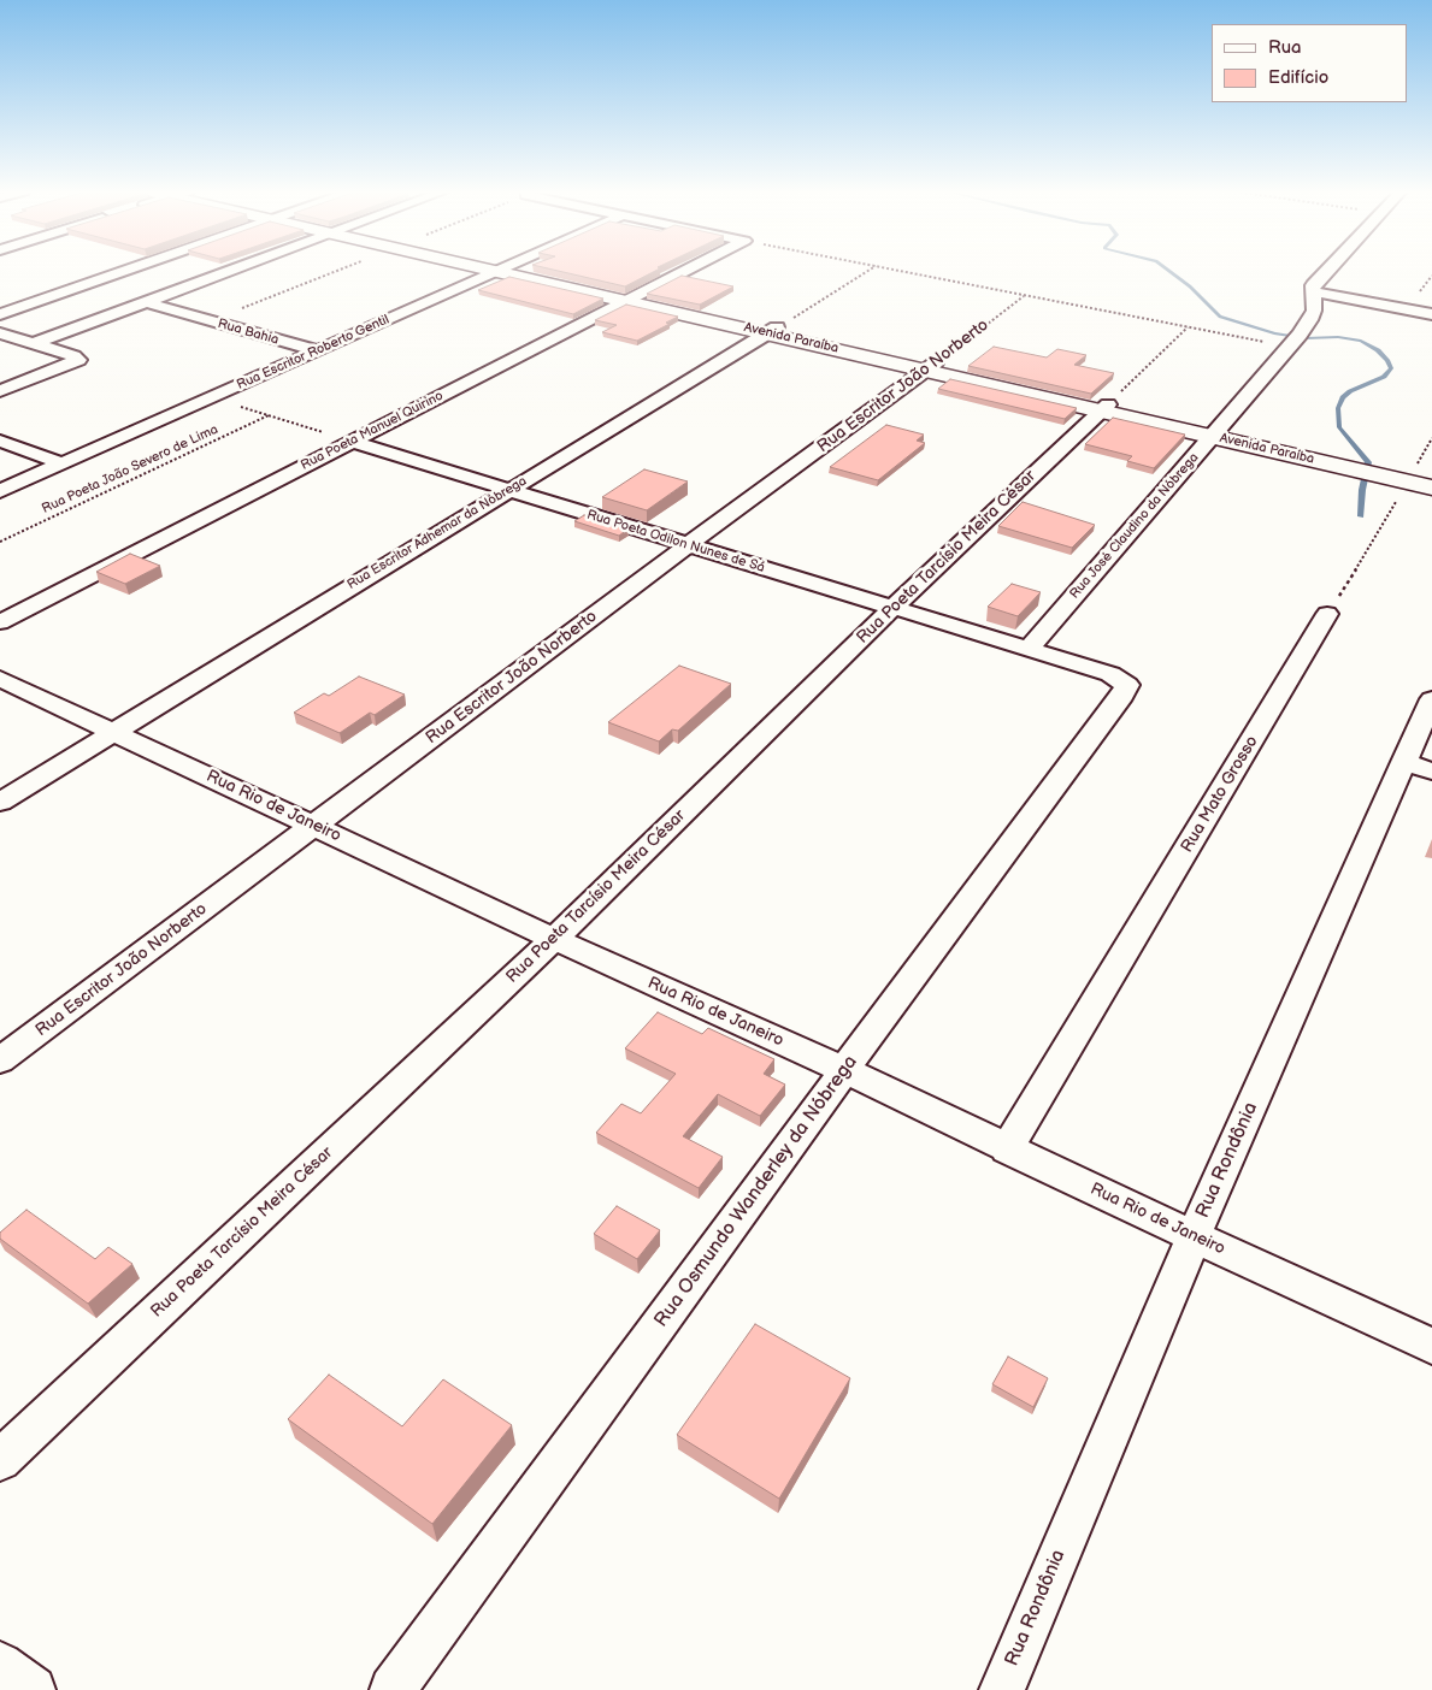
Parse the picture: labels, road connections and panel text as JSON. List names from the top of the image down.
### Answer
{
  "streets": {
    "street": [
      "Rua Bahia",
      "Avenida Paraíba",
      "Rua Escritor Roberto Gentil",
      "Rua Escritor João Norberto",
      "Rua Poeta Manuel Quirino",
      "Rua José Claudino da Nóbrega",
      "Rua Escritor Adhemar da Nóbrega",
      "Rua Poeta Odilon Nunes de Sá",
      "Rua Poeta Tarcísio Meira César",
      "Rua Mato Grosso",
      "Rua Rio de Janeiro",
      "Rua Rondônia",
      "Rua Osmundo Wanderley da Nóbrega"
    ],
    "path": ["Rua Poeta João Severo de Lima"]
  },
  "crossings": [
    ["Rua Bahia", "Rua Escritor Roberto Gentil"],
    ["Avenida Paraíba", "Rua Escritor João Norberto"],
    ["Avenida Paraíba", "Rua Poeta Manuel Quirino"],
    ["Avenida Paraíba", "Rua José Claudino da Nóbrega"],
    ["Avenida Paraíba", "Rua Escritor Adhemar da Nóbrega"],
    ["Avenida Paraíba", "Rua Poeta Tarcísio Meira César"],
    ["Rua Escritor João Norberto", "Rua Poeta Odilon Nunes de Sá"],
    ["Rua Escritor João Norberto", "Rua Rio de Janeiro"],
    ["Rua Poeta Manuel Quirino", "Rua Poeta Odilon Nunes de Sá"],
    ["Rua José Claudino da Nóbrega", "Rua Poeta Odilon Nunes de Sá"],
    ["Rua Escritor Adhemar da Nóbrega", "Rua Poeta Odilon Nunes de Sá"],
    ["Rua Escritor Adhemar da Nóbrega", "Rua Rio de Janeiro"],
    ["Rua Poeta Odilon Nunes de Sá", "Rua Poeta Tarcísio Meira César"],
    ["Rua Poeta Odilon Nunes de Sá", "Rua Osmundo Wanderley da Nóbrega"],
    ["Rua Poeta Tarcísio Meira César", "Rua Rio de Janeiro"],
    ["Rua Mato Grosso", "Rua Rio de Janeiro"],
    ["Rua Rio de Janeiro", "Rua Rondônia"],
    ["Rua Rio de Janeiro", "Rua Osmundo Wanderley da Nóbrega"]
  ],
  "legend": ["Rua", "Edifício"]
}
